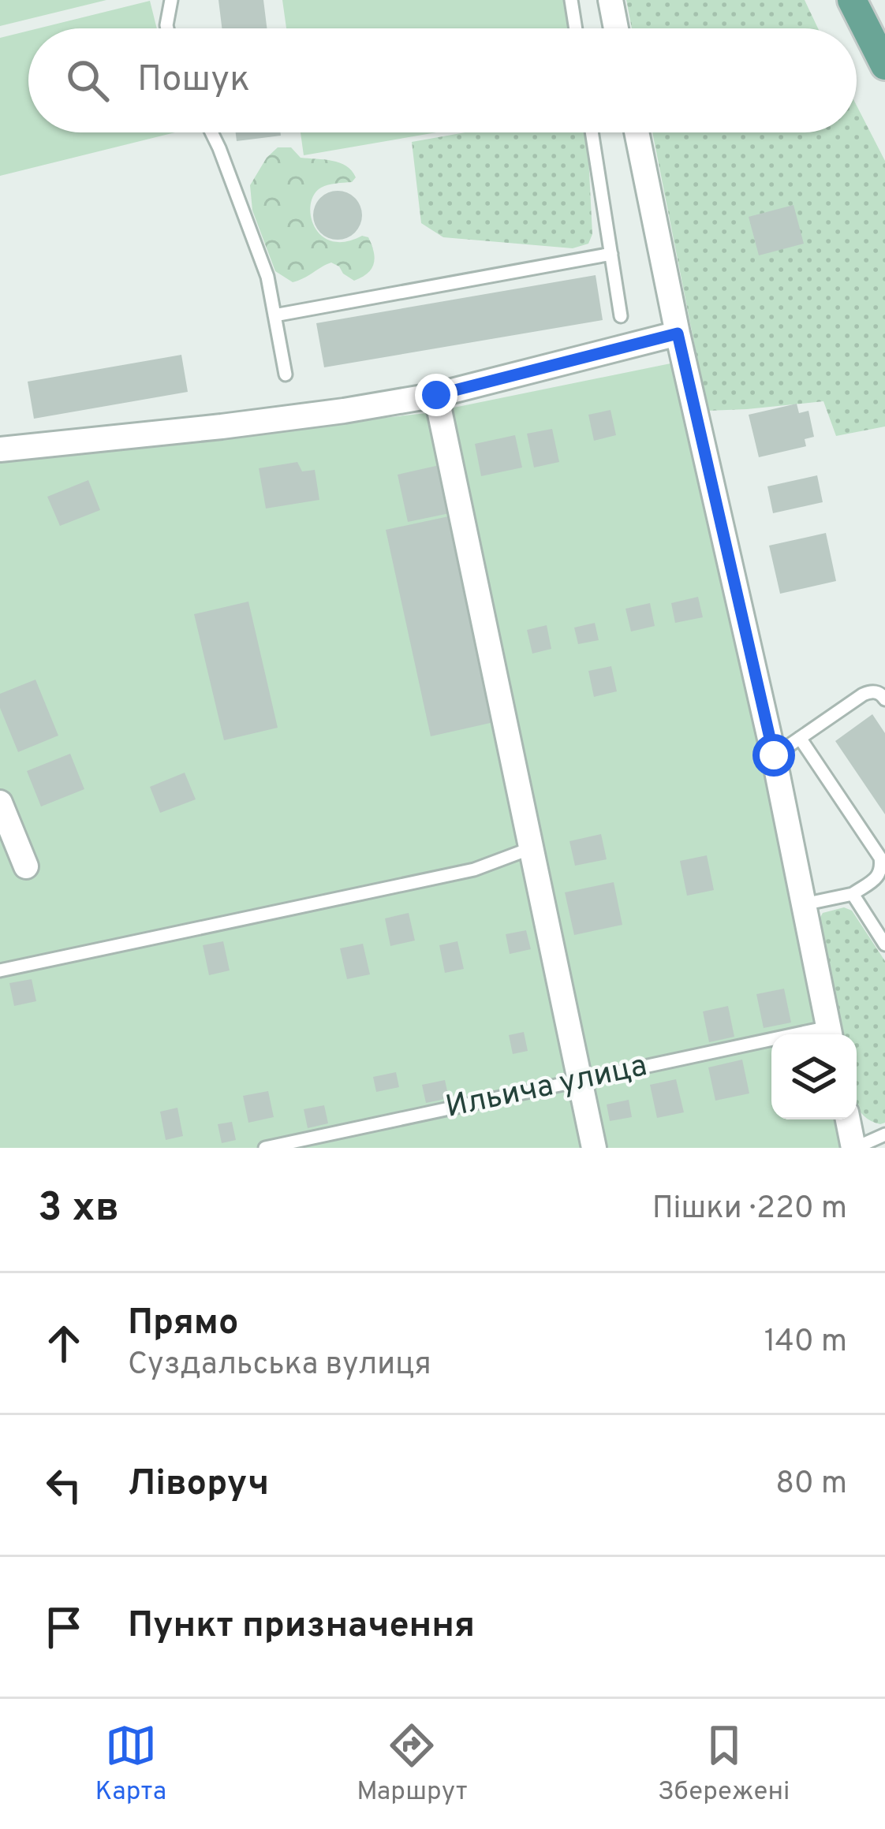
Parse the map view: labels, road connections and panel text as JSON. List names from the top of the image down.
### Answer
{
  "streets": {
    "lane": ["Ильича улица"]
  },
  "page": {
    "search": "Пошук",
    "heading": ["3 хв", "Пішки · 220 m"],
    "list": [
      ["Прямо", "Суздальська вулиця", "140 m"],
      ["Ліворуч", "80 m"],
      "Пункт призначення"
    ],
    "nav": ["Карта", "Маршрут", "Збережені"]
  }
}
